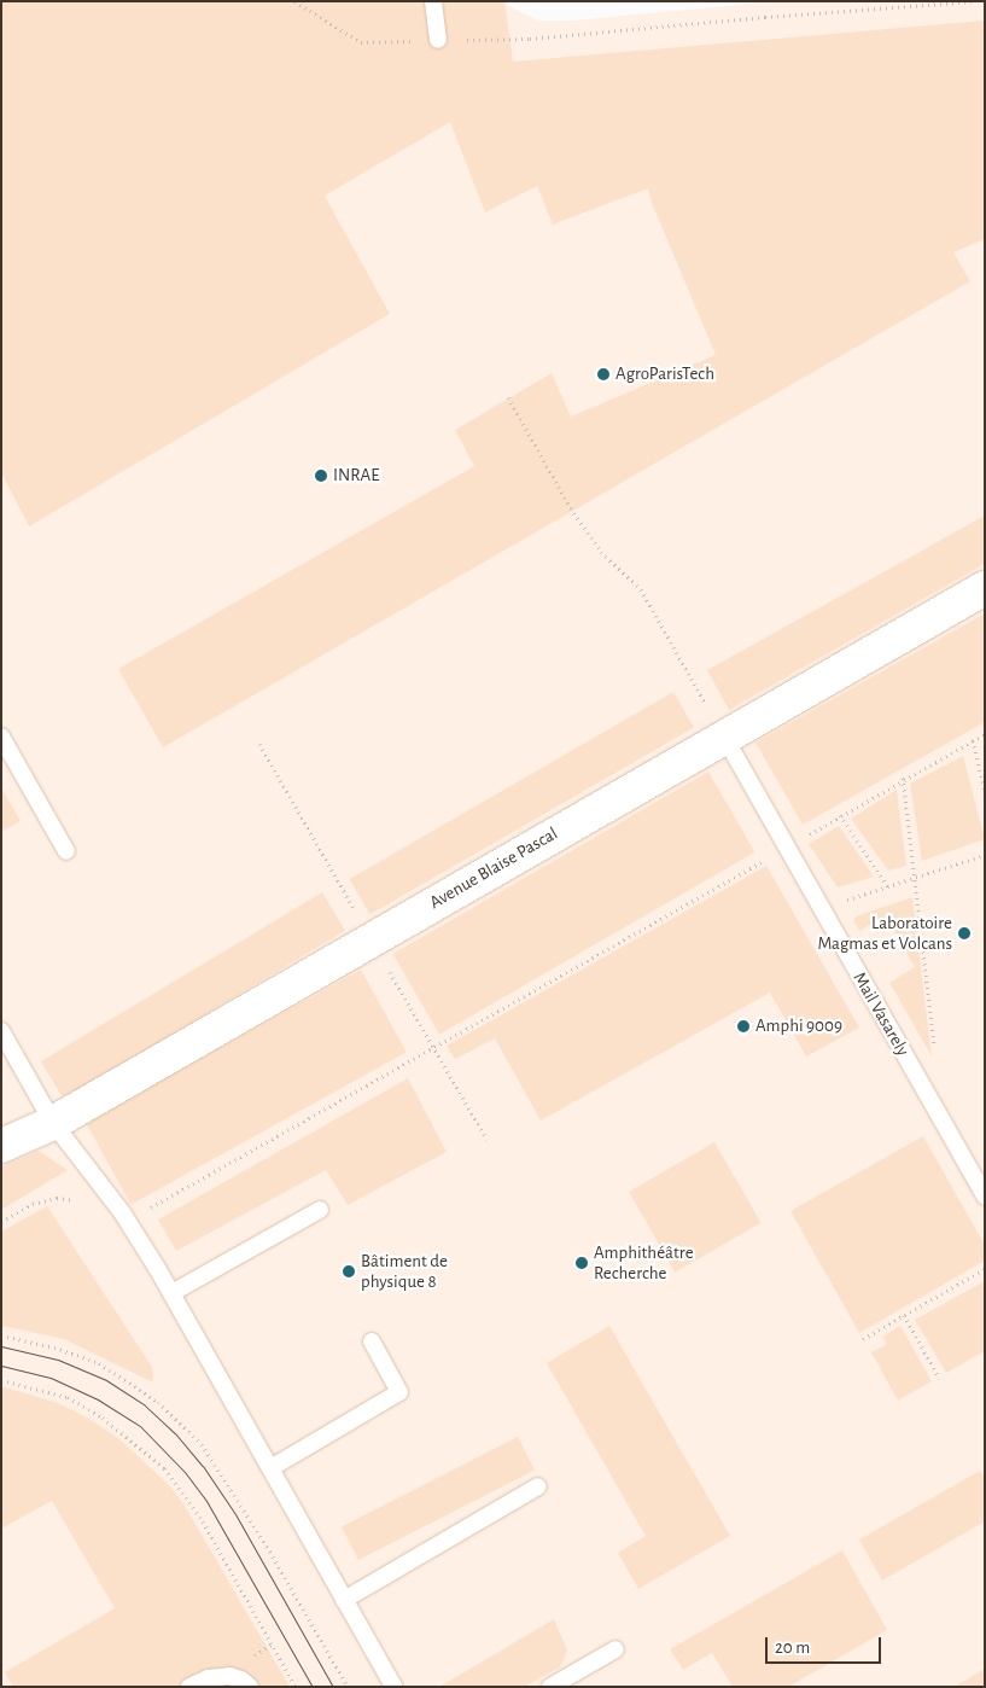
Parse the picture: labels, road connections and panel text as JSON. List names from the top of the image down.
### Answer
{
  "streets": {
    "street": ["Avenue Blaise Pascal"],
    "lane": ["Mail Vasarely"]
  },
  "crossings": [
    ["Avenue Blaise Pascal", "Mail Vasarely"]
  ],
  "places": [
    "AgroParisTech",
    "INRAE",
    "Laboratoire Magmas et Volcans",
    "Amphi 9009",
    "Amphithéâtre Recherche",
    "Bâtiment de physique 8"
  ],
  "scale_bar": "20 m"
}
